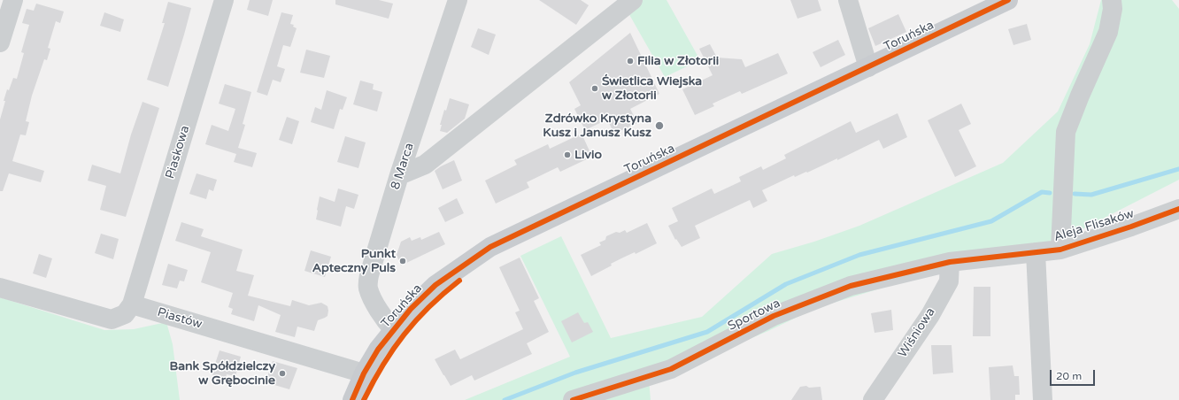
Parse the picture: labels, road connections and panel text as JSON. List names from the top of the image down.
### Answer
{
  "streets": {
    "main road": ["Toruńska"],
    "street": [
      "Piaskowa",
      "8 Marca",
      "Aleja Flisaków",
      "Sportowa",
      "Piastów",
      "Wiśniowa"
    ]
  },
  "crossings": [
    ["Toruńska", "8 Marca"],
    ["Toruńska", "Piastów"],
    ["Piaskowa", "Piastów"],
    ["Aleja Flisaków", "Sportowa"],
    ["Aleja Flisaków", "Wiśniowa"],
    ["Sportowa", "Wiśniowa"]
  ],
  "places": [
    "Filia w Złotorii",
    "Świetlica Wiejska w Złotorii",
    "Zdrówko Krystyna Kusz i Janusz Kusz",
    "Livio",
    "Punkt Apteczny Puls",
    "Bank Spółdzielczy w Grębocinie"
  ],
  "scale_bar": "20 m"
}
